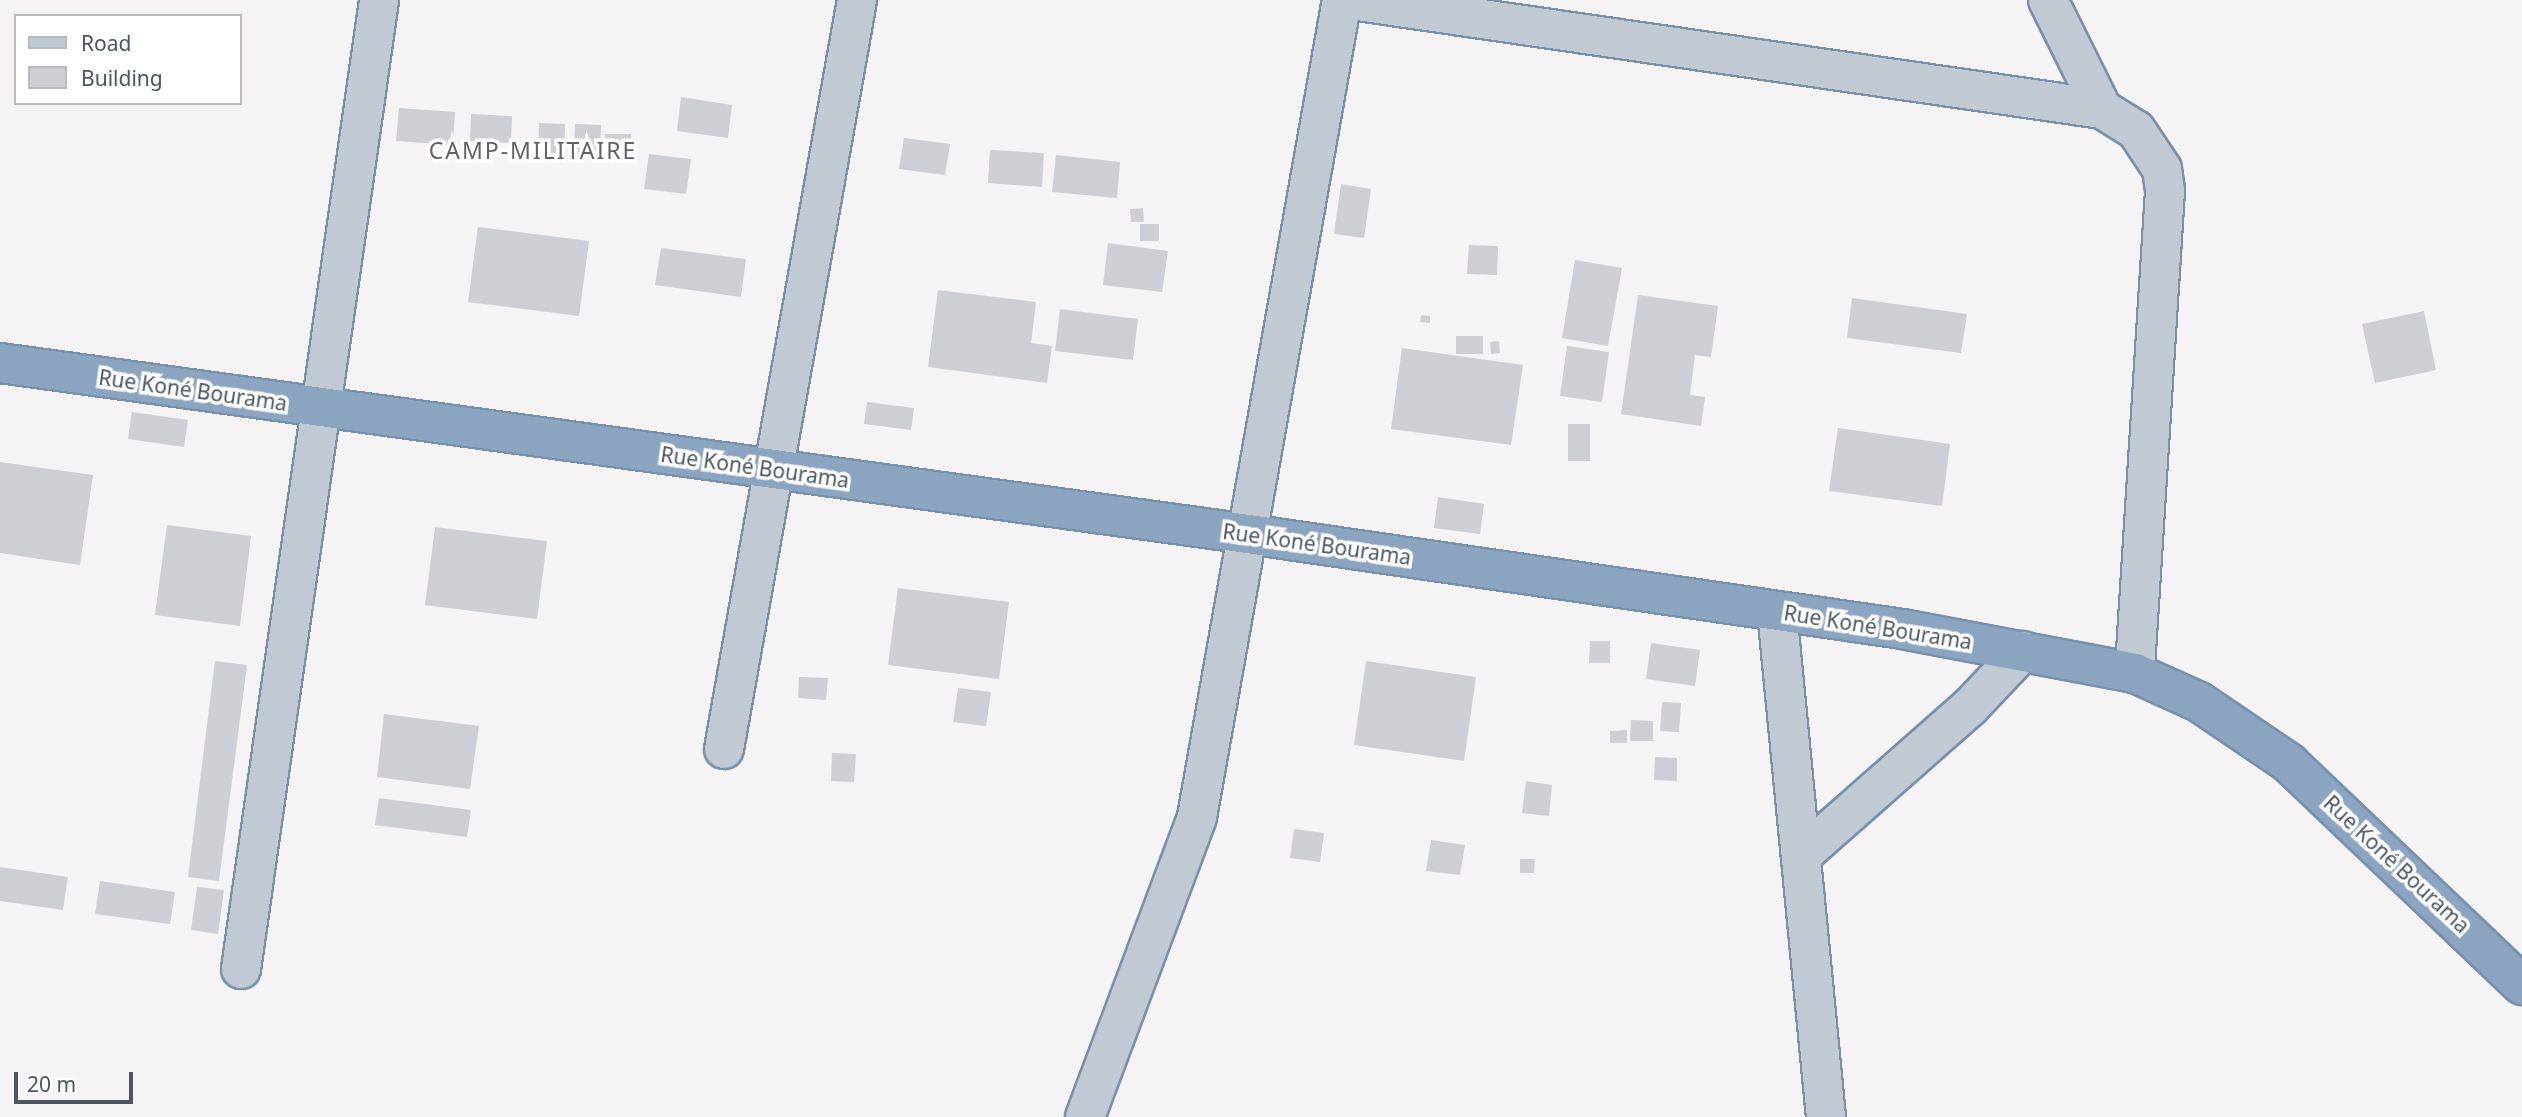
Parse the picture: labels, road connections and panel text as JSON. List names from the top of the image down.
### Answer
{
  "streets": {
    "highway": ["Rue Koné Bourama"]
  },
  "districts": ["CAMP-MILITAIRE"],
  "legend": ["Road", "Building"],
  "scale_bar": "20 m"
}
